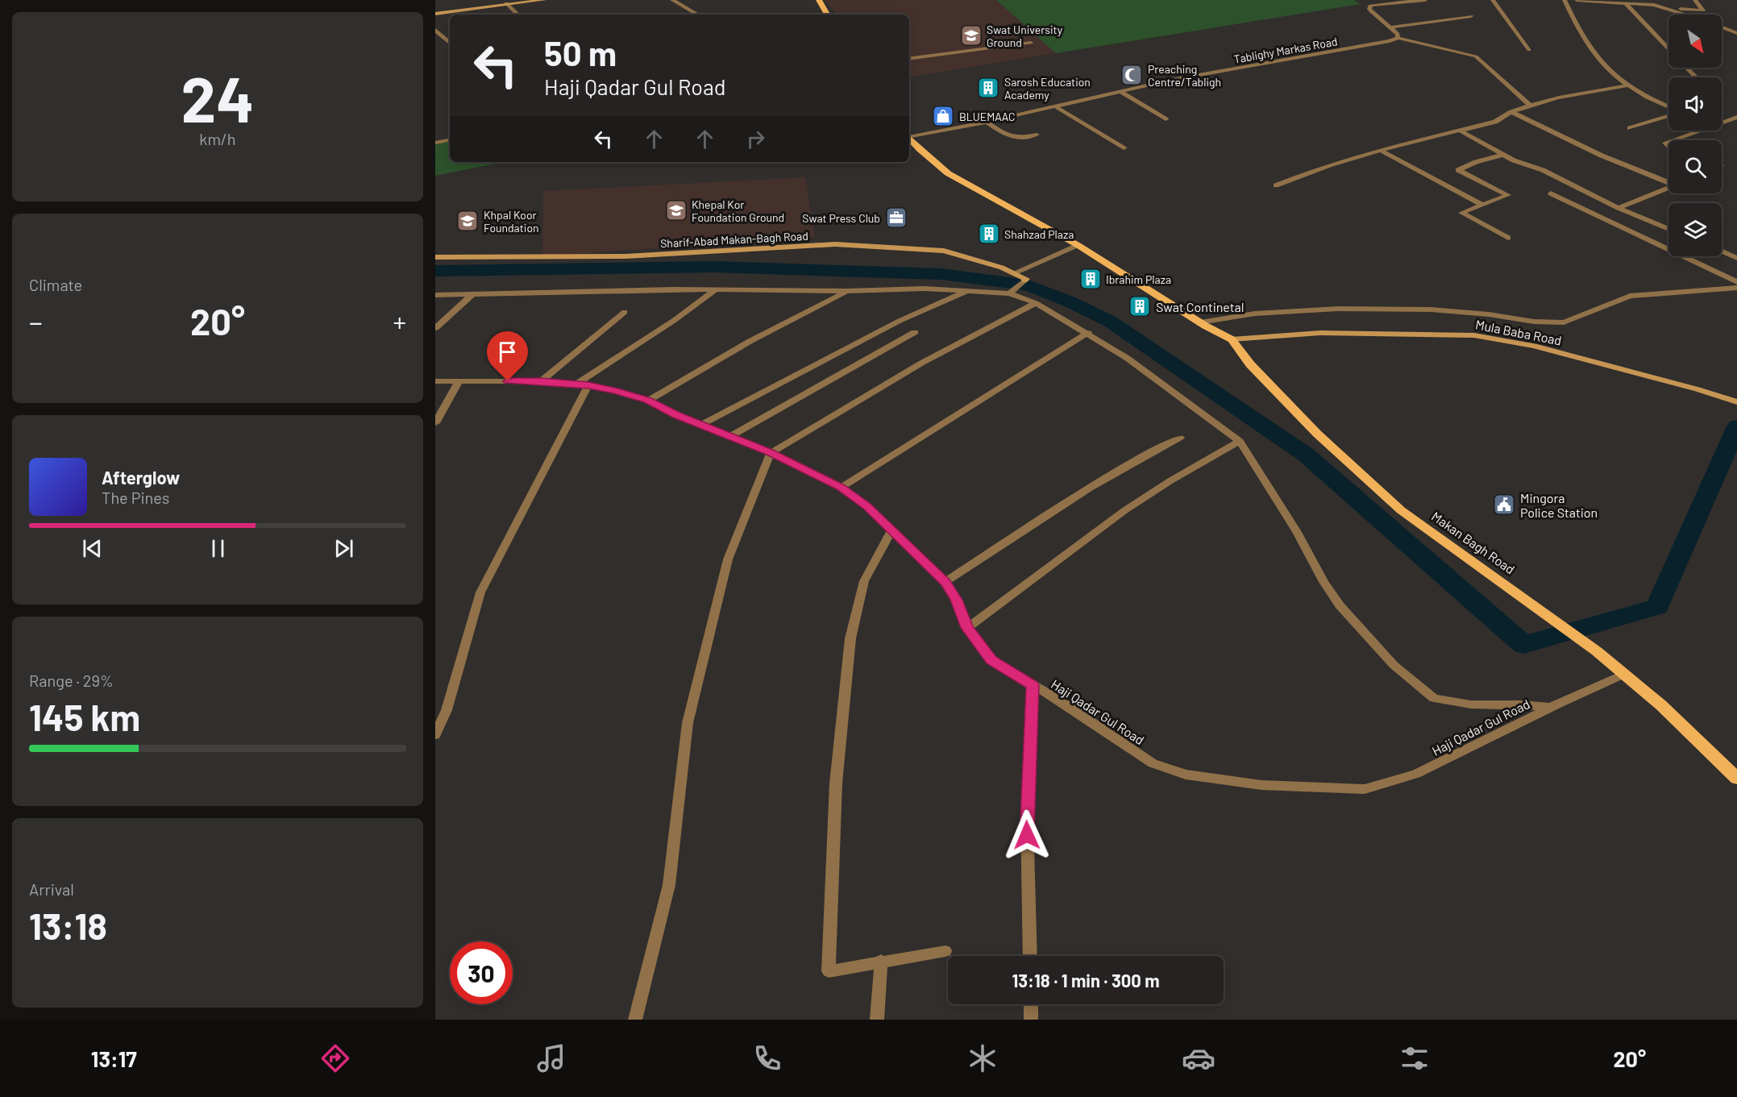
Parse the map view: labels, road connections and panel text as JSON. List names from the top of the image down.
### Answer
{
  "streets": {
    "main road": ["Makan Bagh Road"],
    "street": [
      "Tablighy Markas Road",
      "Sharif-Abad Makan-Bagh Road",
      "Mula Baba Road",
      "Haji Qadar Gul Road"
    ]
  },
  "crossings": [
    ["Mula Baba Road", "Makan Bagh Road"],
    ["Makan Bagh Road", "Haji Qadar Gul Road"]
  ],
  "places": {
    "school or university": ["Swat University Ground", "Khepal Kor Foundation Ground", "Khpal Koor Foundation"],
    "mosque": ["Preaching Centre/Tabligh"],
    "building": [
      "Sarosh Education Academy",
      "Shahzad Plaza",
      "Ibrahim Plaza",
      "Swat Continetal"
    ],
    "shop": ["BLUEMAAC"],
    "office": ["Swat Press Club"],
    "public building": ["Mingora Police Station"]
  },
  "north": "bottom right",
  "page": {
    "tile": [
      ["24", "km/h"],
      "Climate",
      ["Range · 29%", "145 km"],
      ["Arrival", "13:18"]
    ],
    "turn": ["50 m", "Haji Qadar Gul Road"],
    "heat": ["−", "20°", "+"],
    "song": ["Afterglow", "The Pines"],
    "limit": "30",
    "trip": "13:18 · 1 min · 300 m",
    "tabs": ["13:17", "20°"]
  }
}
